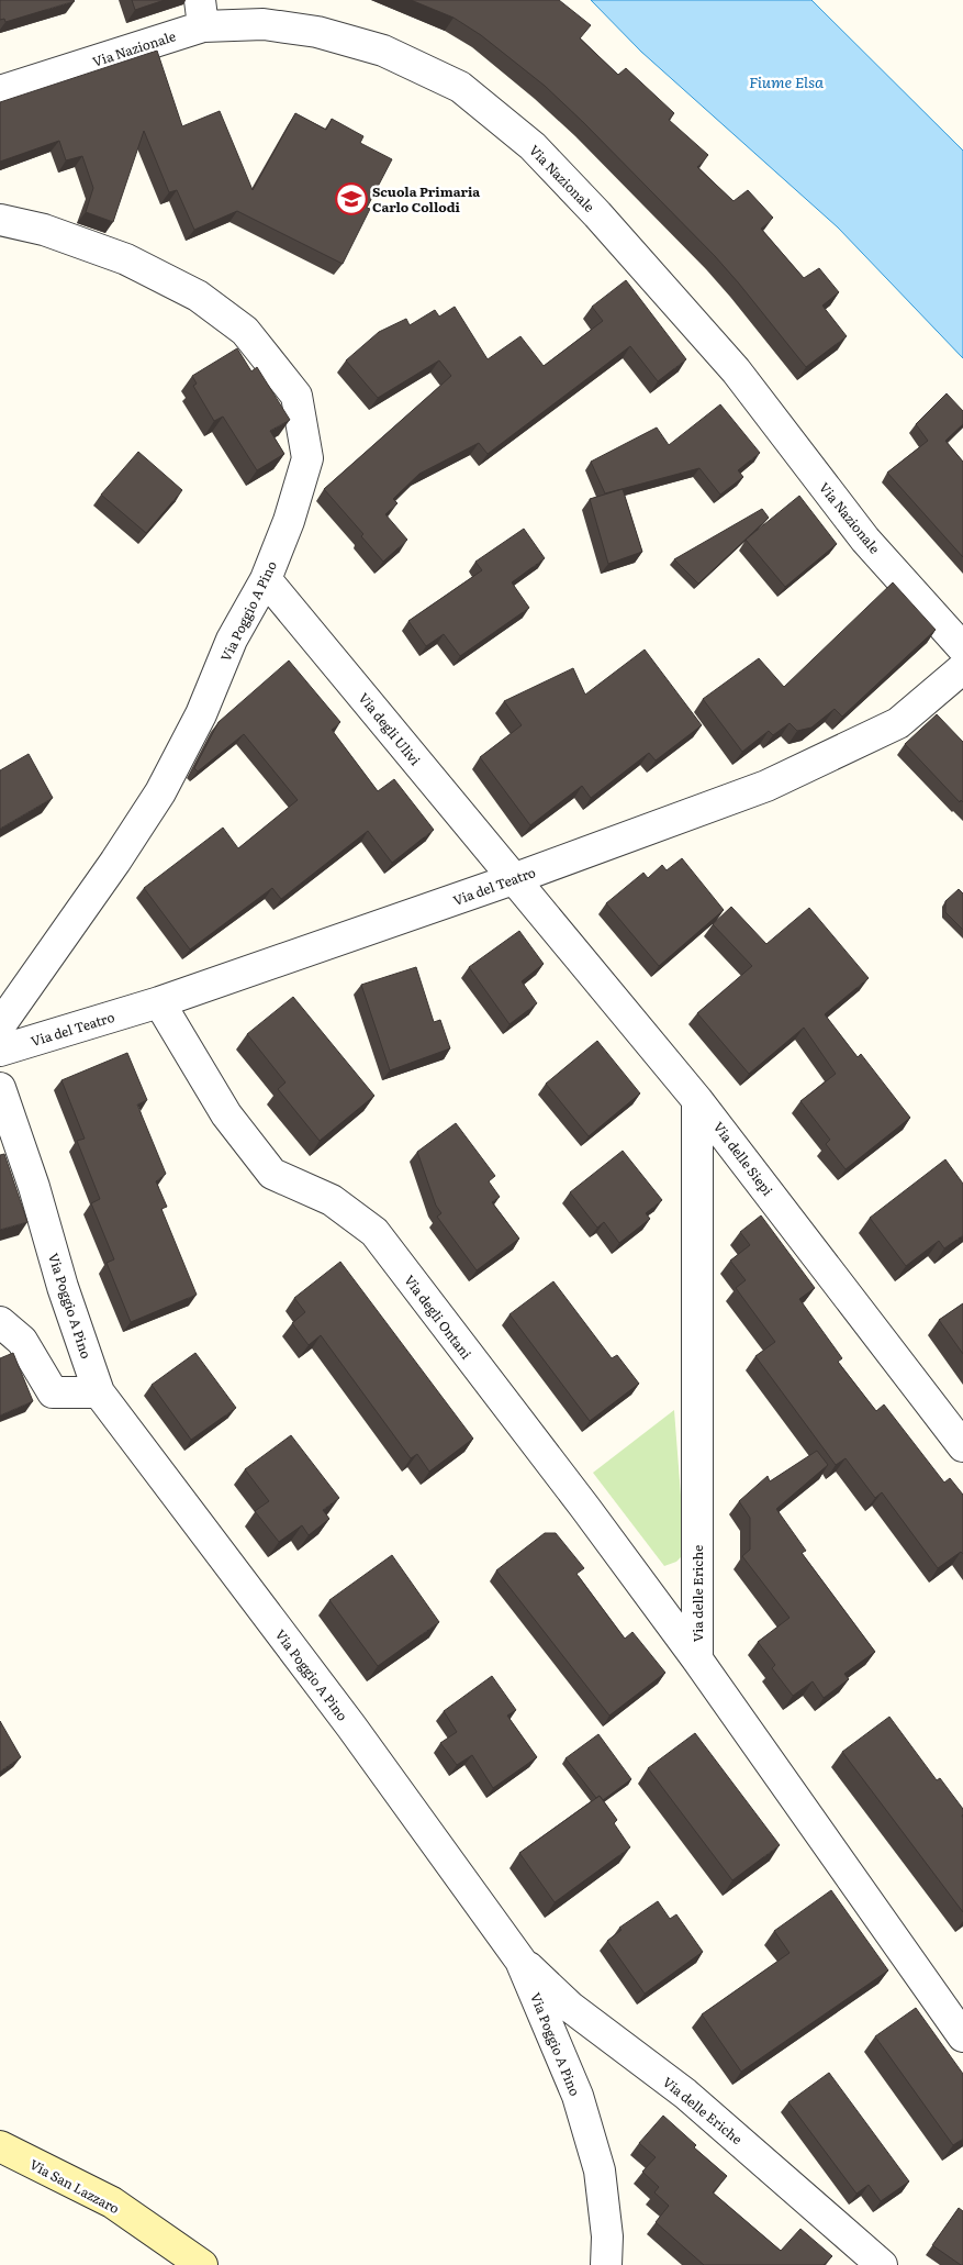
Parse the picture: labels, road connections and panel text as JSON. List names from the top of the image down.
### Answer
{
  "streets": {
    "street": [
      "Via Nazionale",
      "Via Poggio A Pino",
      "Via degli Ulivi",
      "Via del Teatro",
      "Via delle Siepi",
      "Via degli Ontani",
      "Via delle Eriche",
      "Via San Lazzaro"
    ]
  },
  "crossings": [
    ["Via Poggio A Pino", "Via degli Ulivi"],
    ["Via Poggio A Pino", "Via delle Eriche"],
    ["Via degli Ulivi", "Via del Teatro"],
    ["Via degli Ulivi", "Via delle Siepi"],
    ["Via del Teatro", "Via delle Siepi"],
    ["Via del Teatro", "Via degli Ontani"],
    ["Via delle Siepi", "Via delle Eriche"],
    ["Via degli Ontani", "Via delle Eriche"]
  ],
  "water": ["Fiume Elsa"],
  "places": {
    "school or university": ["Scuola Primaria Carlo Collodi"]
  }
}
